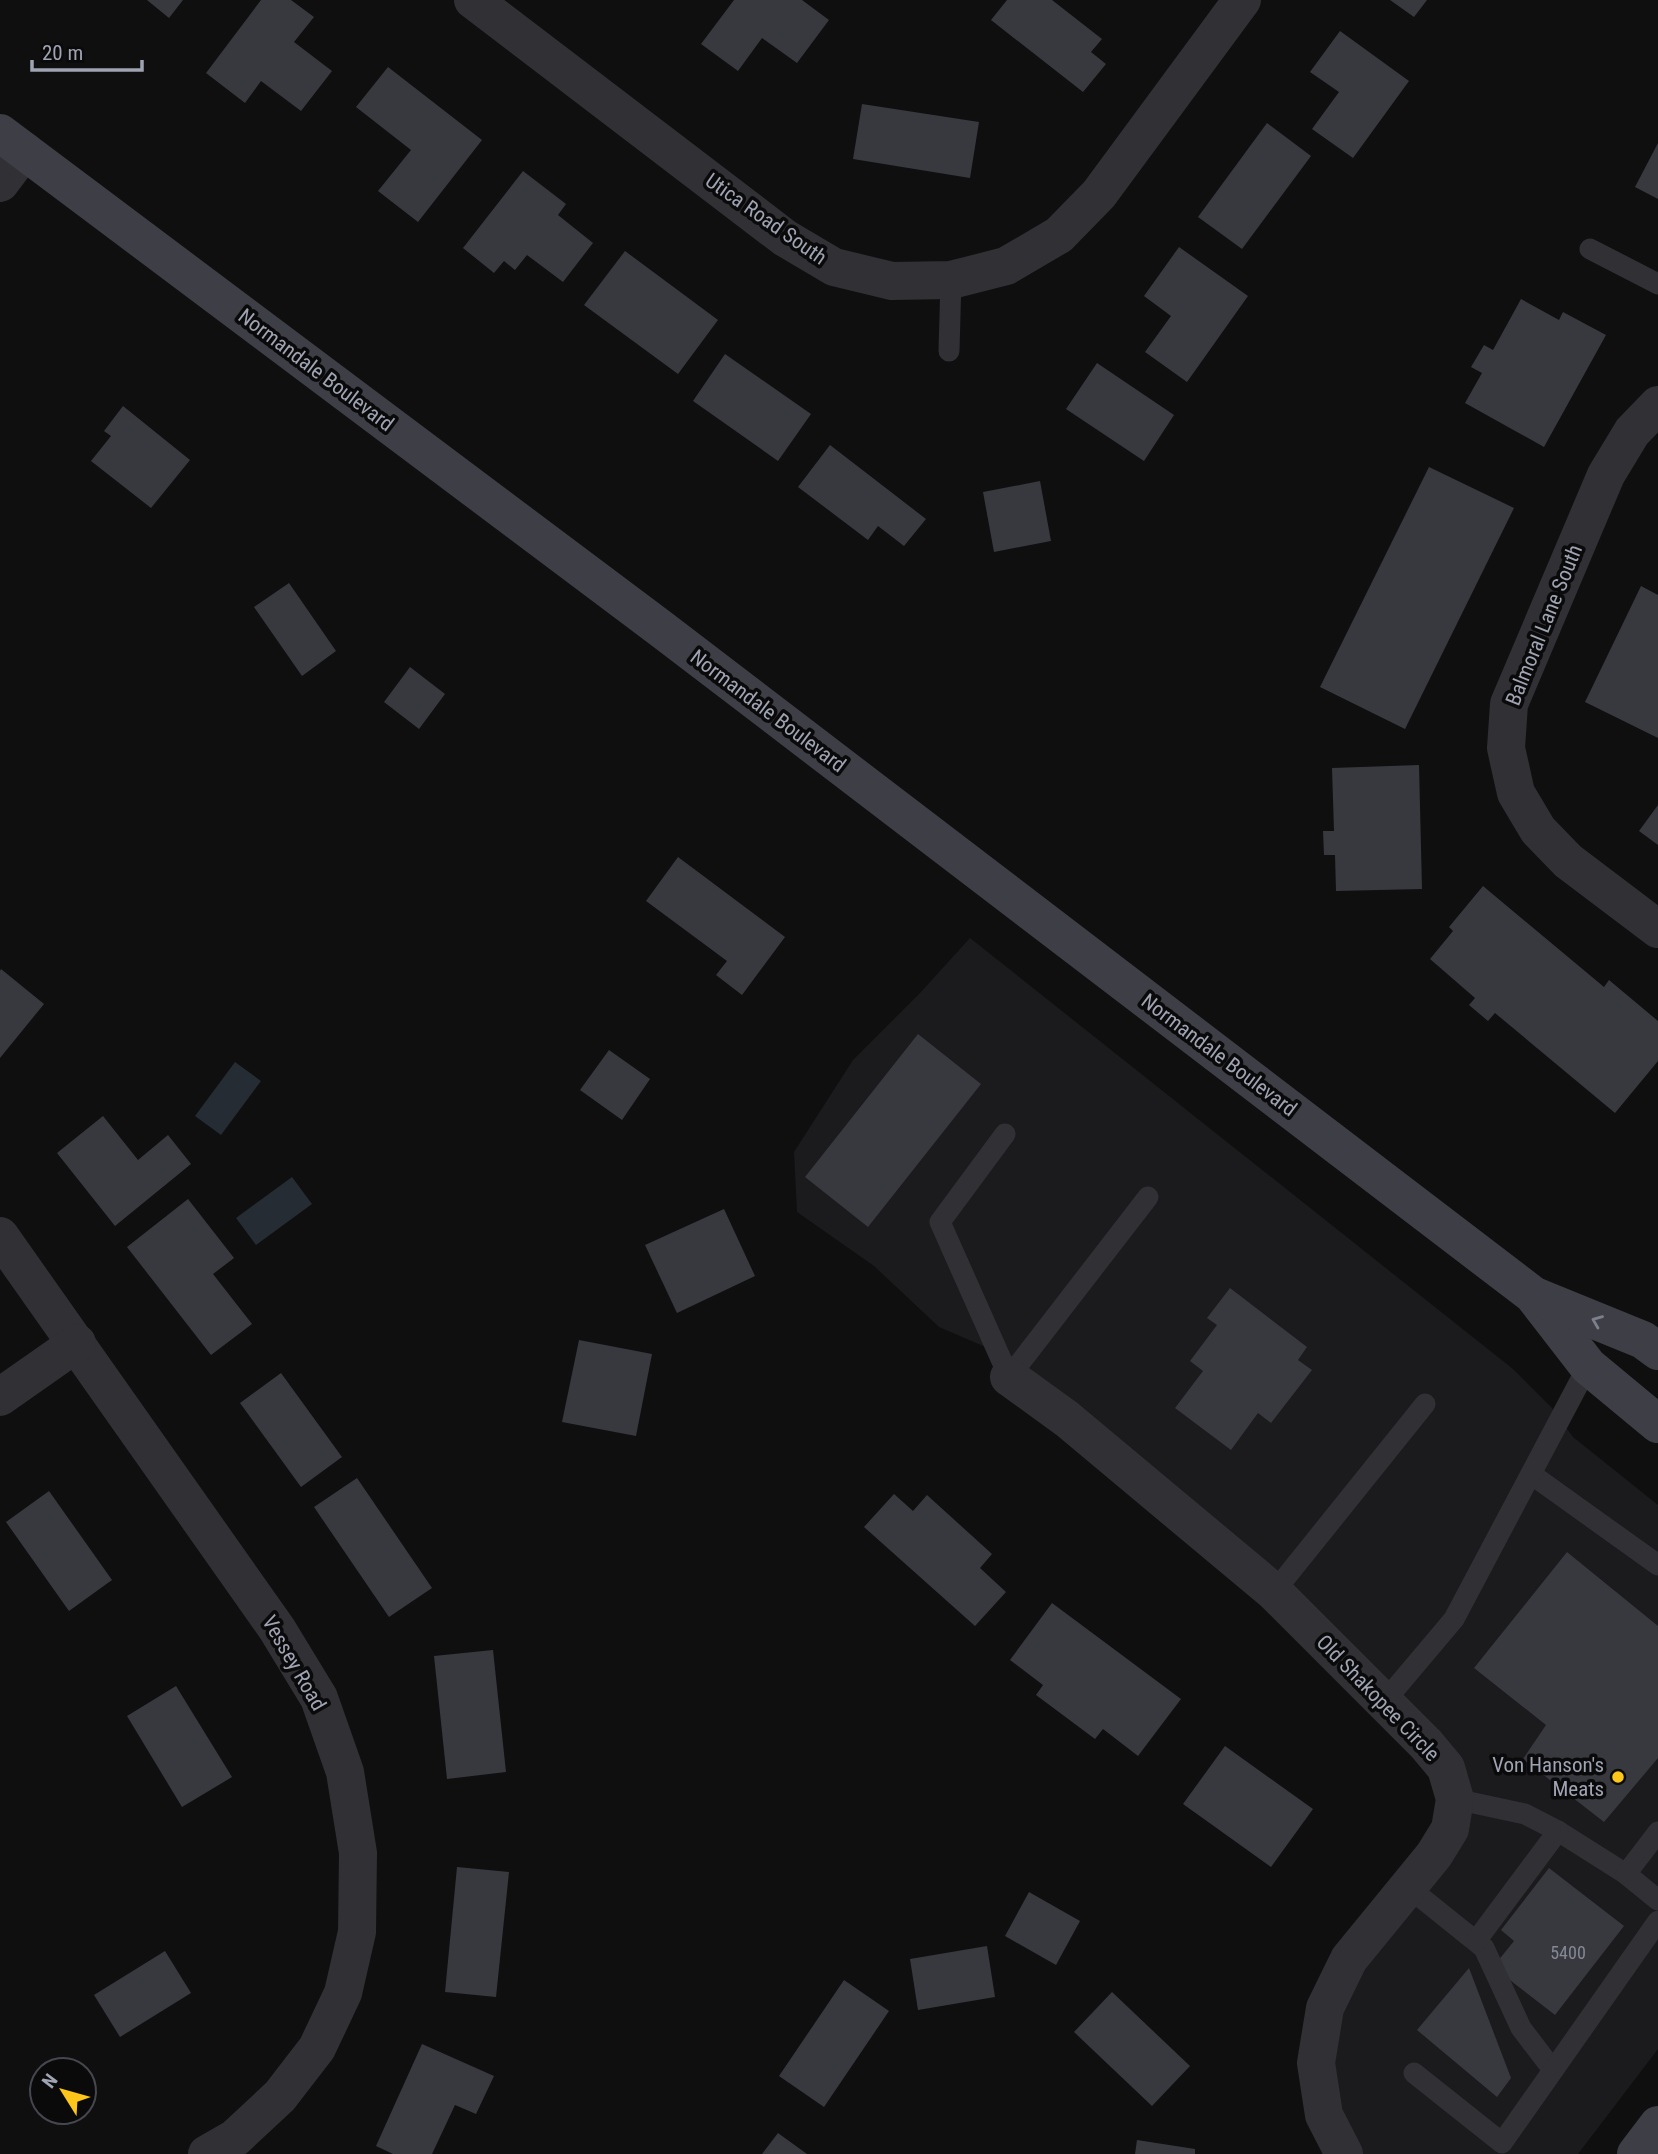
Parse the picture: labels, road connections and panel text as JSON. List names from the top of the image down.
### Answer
{
  "streets": {
    "main road": ["Normandale Boulevard"],
    "street": [
      "Utica Road South",
      "Balmoral Lane South",
      "Vessey Road",
      "Old Shakopee Circle"
    ]
  },
  "places": ["Von Hanson's Meats"],
  "house_numbers": ["5400"],
  "scale_bar": "20 m",
  "north": "top left"
}
